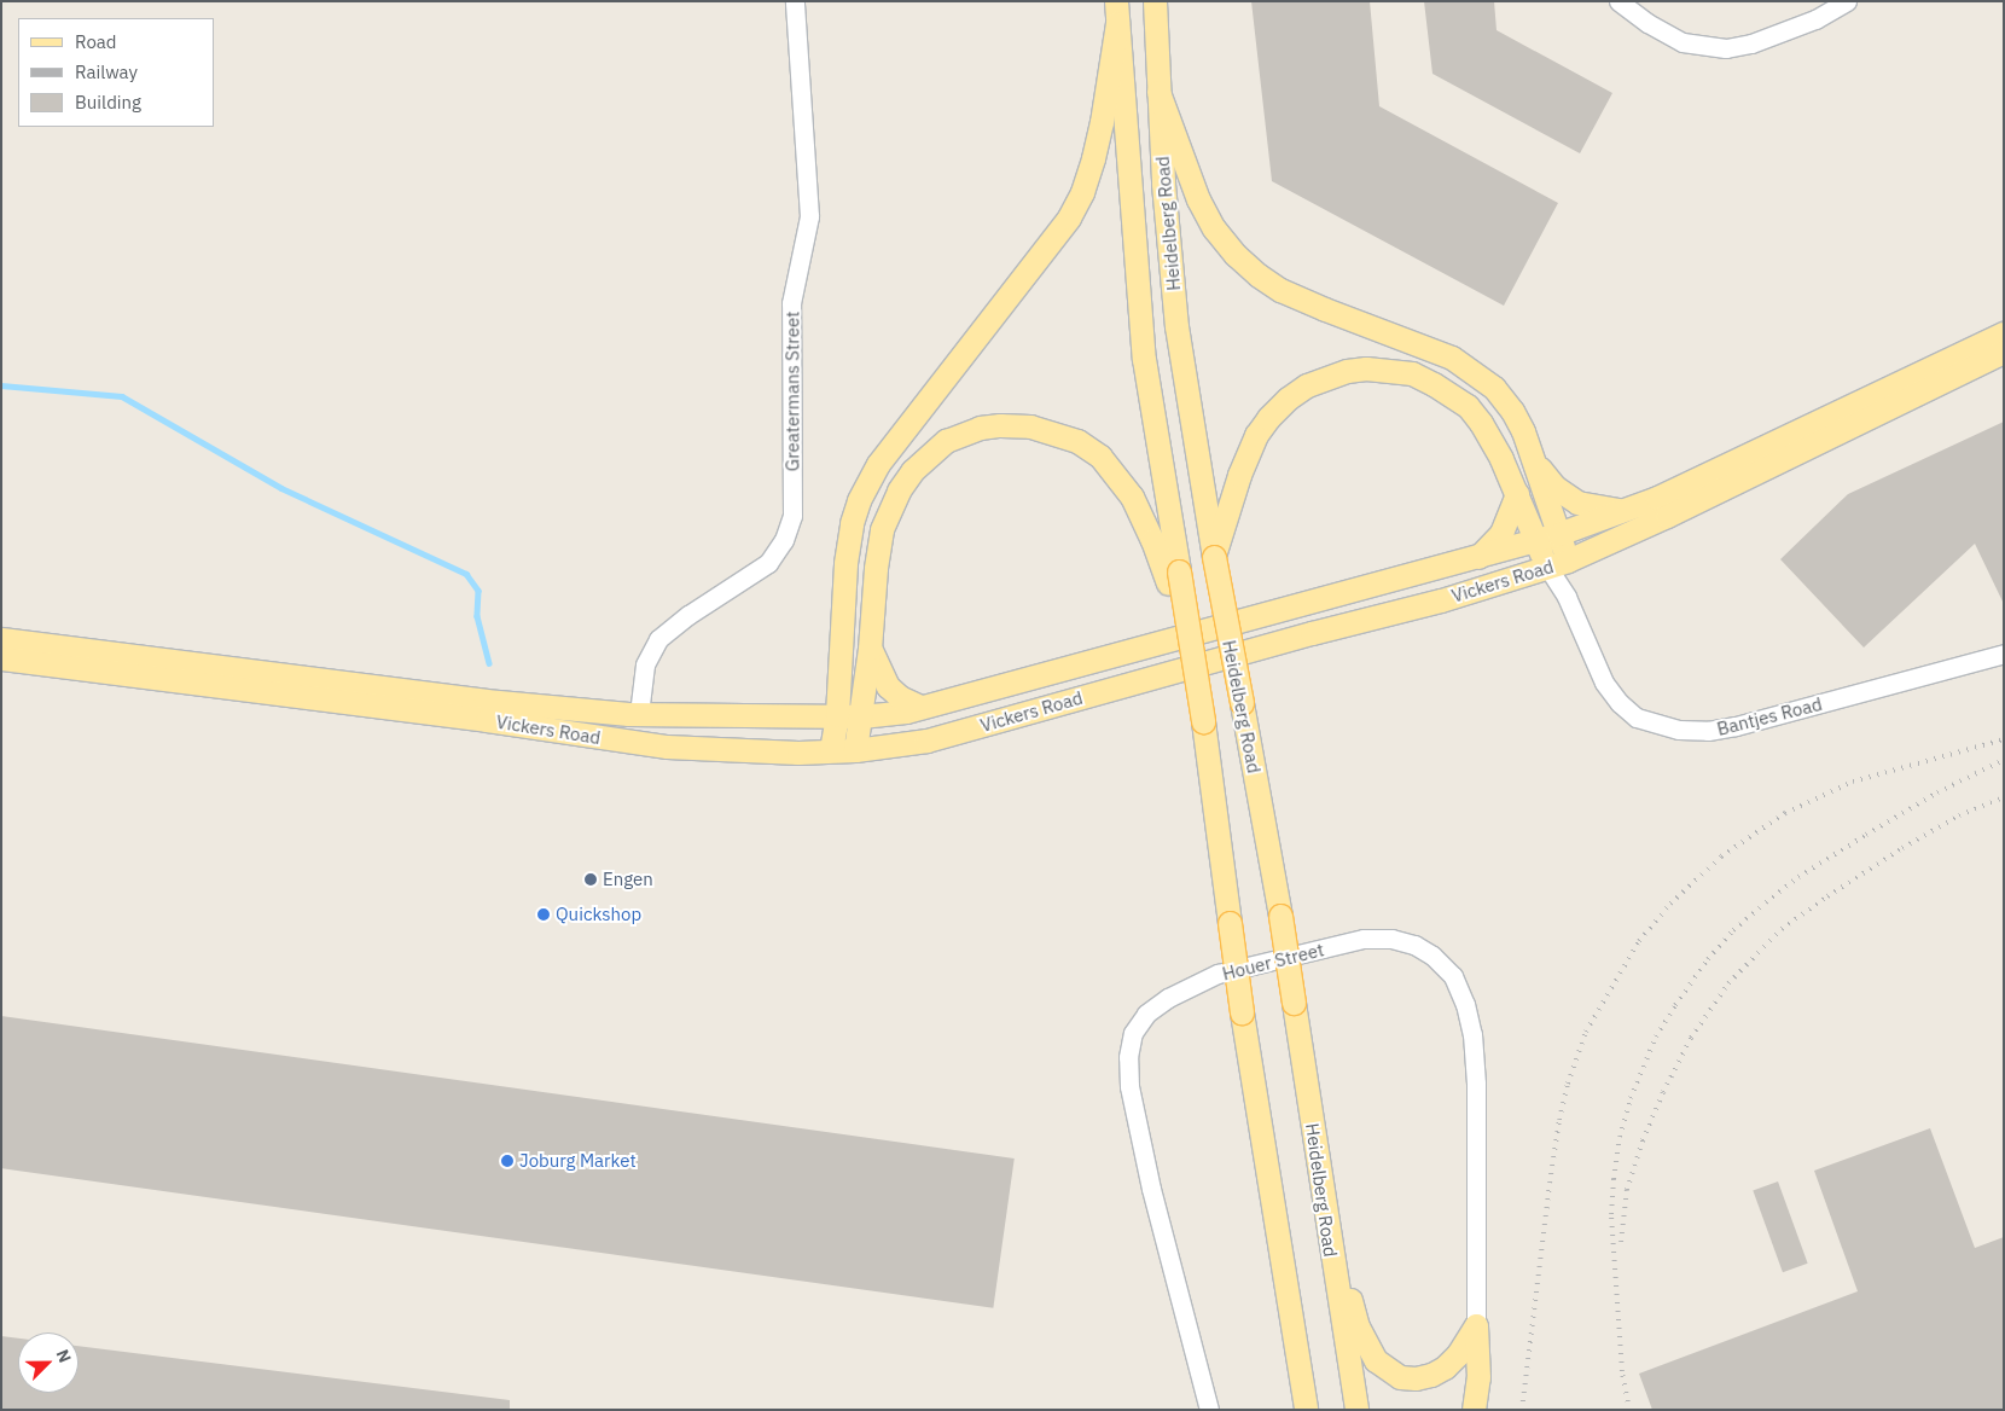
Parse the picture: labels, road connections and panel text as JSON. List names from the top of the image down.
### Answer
{
  "streets": {
    "main road": ["Heidelberg Road", "Vickers Road"],
    "street": ["Greatermans Street", "Bantjes Road", "Houer Street"]
  },
  "crossings": [
    ["Greatermans Street", "Vickers Road"],
    ["Vickers Road", "Bantjes Road"]
  ],
  "places": ["Engen", "Quickshop", "Joburg Market"],
  "legend": ["Road", "Railway", "Building"],
  "north": "top right"
}
